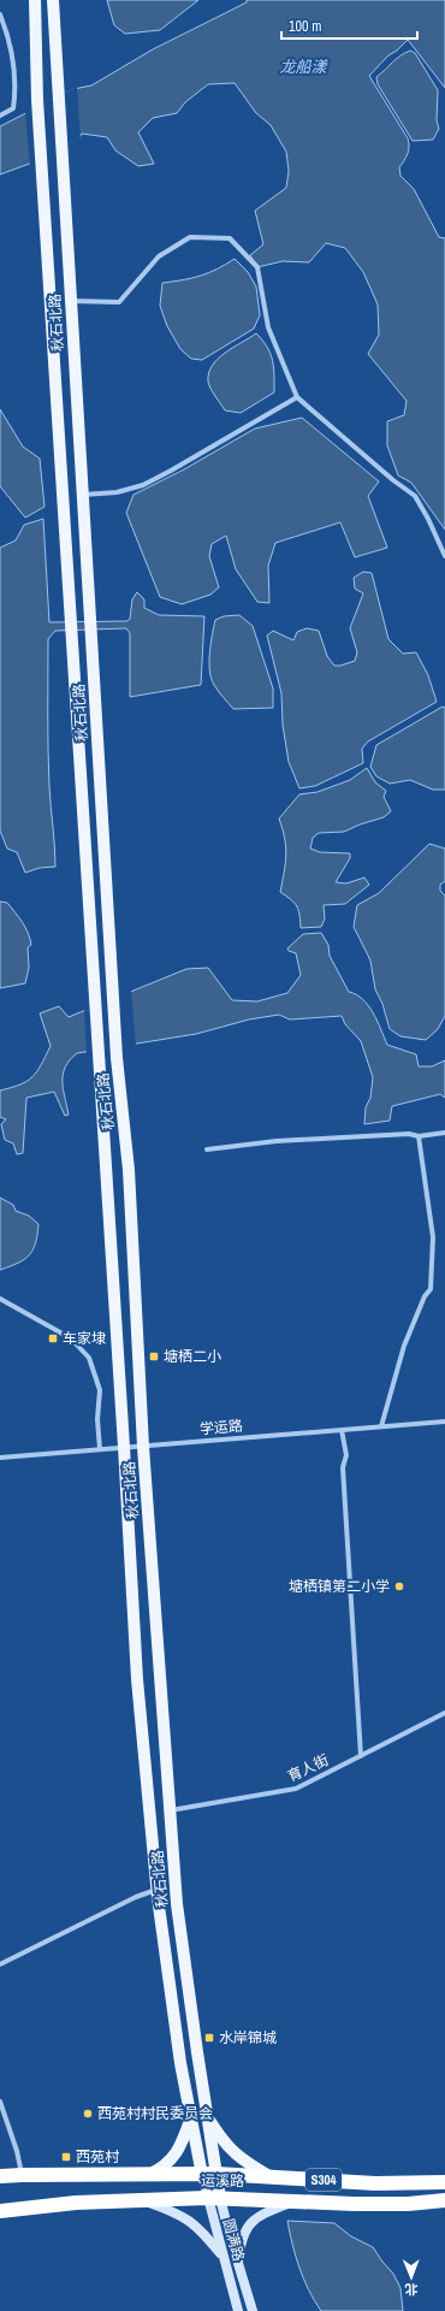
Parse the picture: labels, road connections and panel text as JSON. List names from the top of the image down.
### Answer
{
  "streets": {
    "highway": ["S304", "运溪路"],
    "main road": ["秋石北路"],
    "street": ["学运路", "育人街", "圆满路"]
  },
  "crossings": [
    ["秋石北路", "学运路"],
    ["秋石北路", "育人街"],
    ["秋石北路", "运溪路"],
    ["秋石北路", "圆满路"],
    ["运溪路", "圆满路"]
  ],
  "water": ["龙船漾"],
  "places": {
    "transit": [
      "车家埭",
      "塘栖二小",
      "水岸锦城",
      "西苑村"
    ],
    "other": ["塘栖镇第二小学", "西苑村村民委员会"]
  },
  "scale_bar": "100 m",
  "north": "bottom"
}
